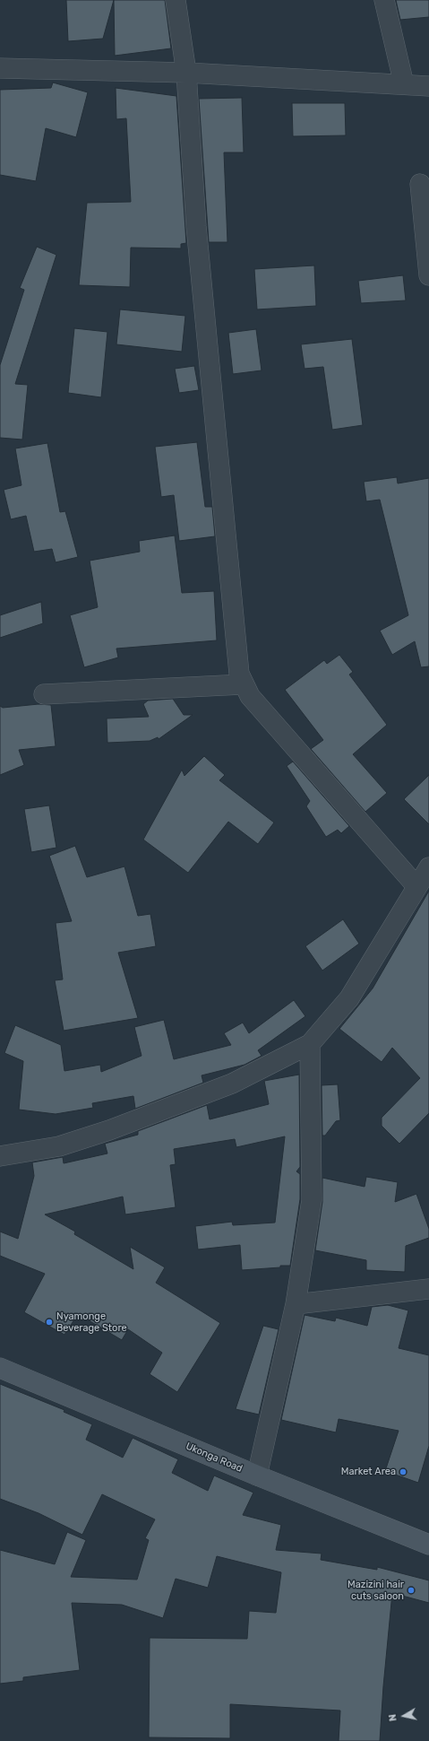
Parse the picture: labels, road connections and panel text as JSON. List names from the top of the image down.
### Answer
{
  "streets": {
    "street": ["Ukonga Road"]
  },
  "places": ["Nyamonge Beverage Store", "Market Area", "Mazizini hair cuts saloon"],
  "north": "left"
}
